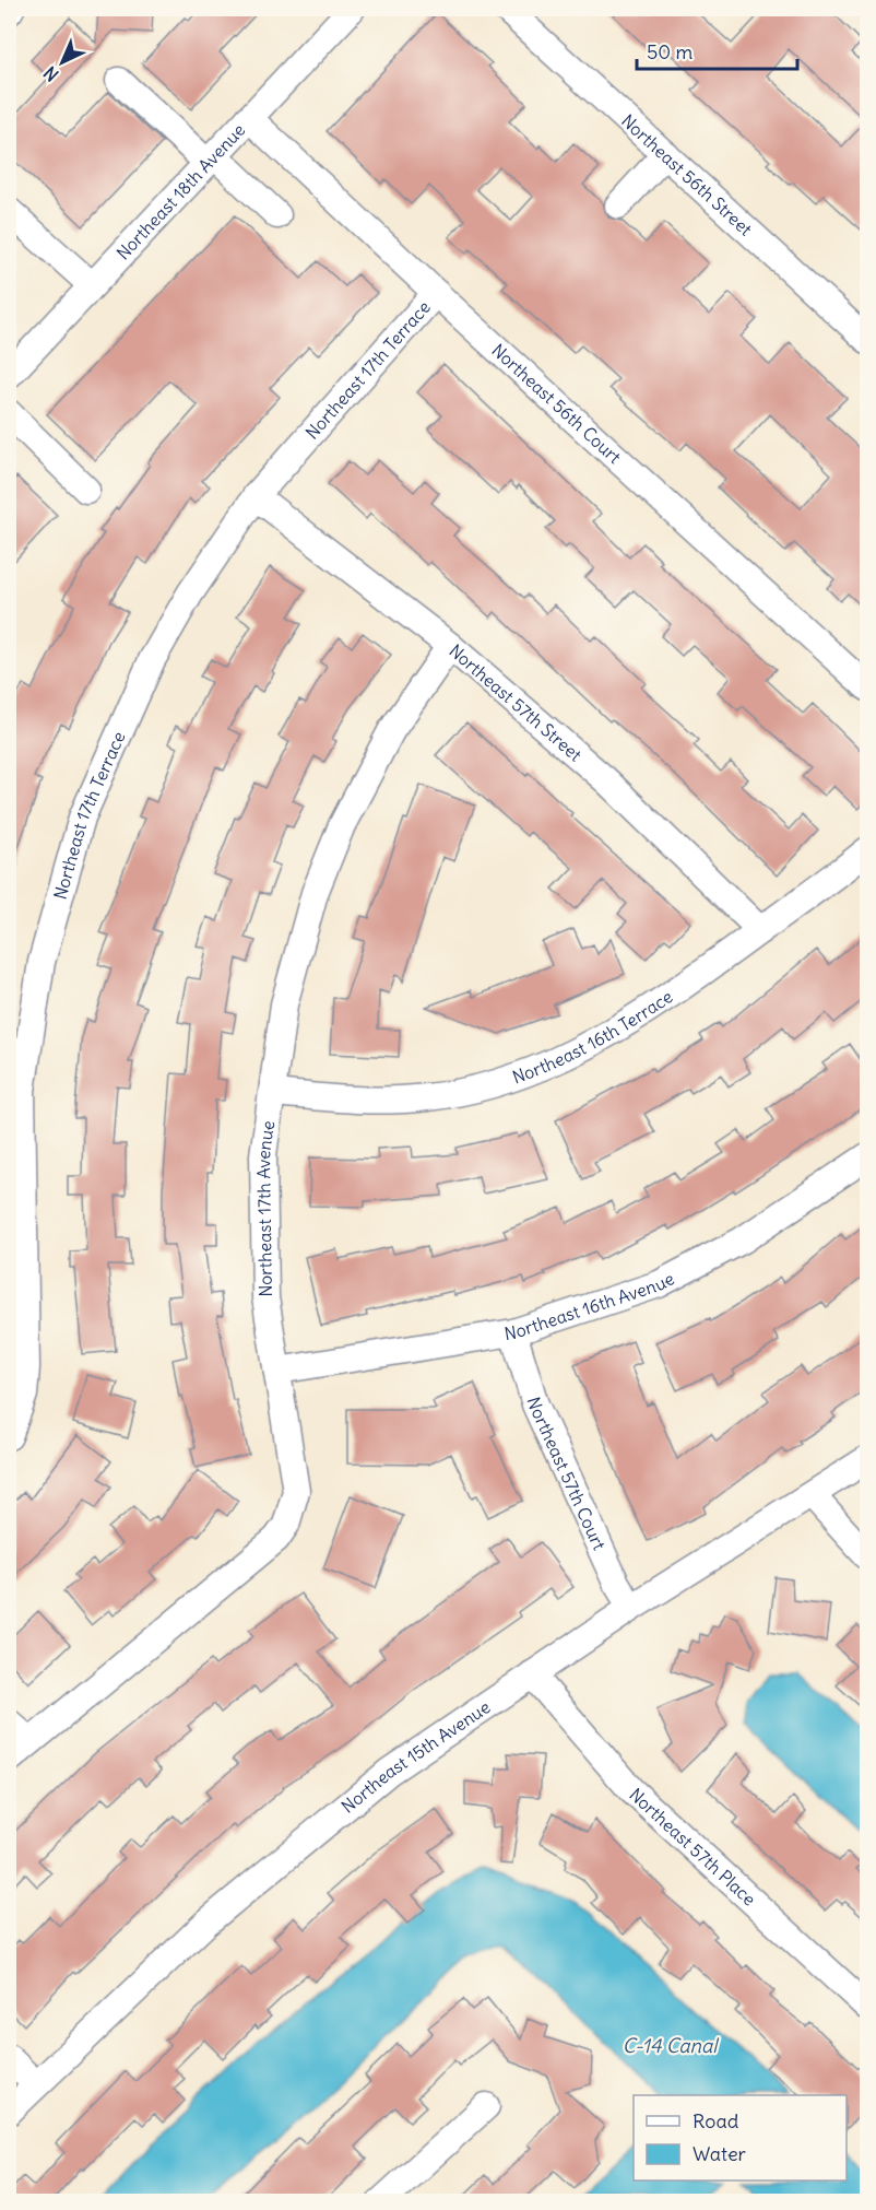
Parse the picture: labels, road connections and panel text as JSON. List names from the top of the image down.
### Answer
{
  "streets": {
    "street": [
      "Northeast 56th Street",
      "Northeast 18th Avenue",
      "Northeast 17th Terrace",
      "Northeast 56th Court",
      "Northeast 57th Street",
      "Northeast 16th Terrace",
      "Northeast 17th Avenue",
      "Northeast 16th Avenue",
      "Northeast 57th Court",
      "Northeast 15th Avenue",
      "Northeast 57th Place"
    ]
  },
  "crossings": [
    ["Northeast 18th Avenue", "Northeast 56th Court"],
    ["Northeast 17th Terrace", "Northeast 56th Court"],
    ["Northeast 17th Terrace", "Northeast 57th Street"],
    ["Northeast 57th Street", "Northeast 16th Terrace"],
    ["Northeast 57th Street", "Northeast 17th Avenue"],
    ["Northeast 16th Terrace", "Northeast 17th Avenue"],
    ["Northeast 17th Avenue", "Northeast 16th Avenue"],
    ["Northeast 16th Avenue", "Northeast 57th Court"],
    ["Northeast 57th Court", "Northeast 15th Avenue"],
    ["Northeast 15th Avenue", "Northeast 57th Place"]
  ],
  "water": ["C-14 Canal"],
  "legend": ["Road", "Water"],
  "scale_bar": "50 m",
  "north": "bottom left"
}
